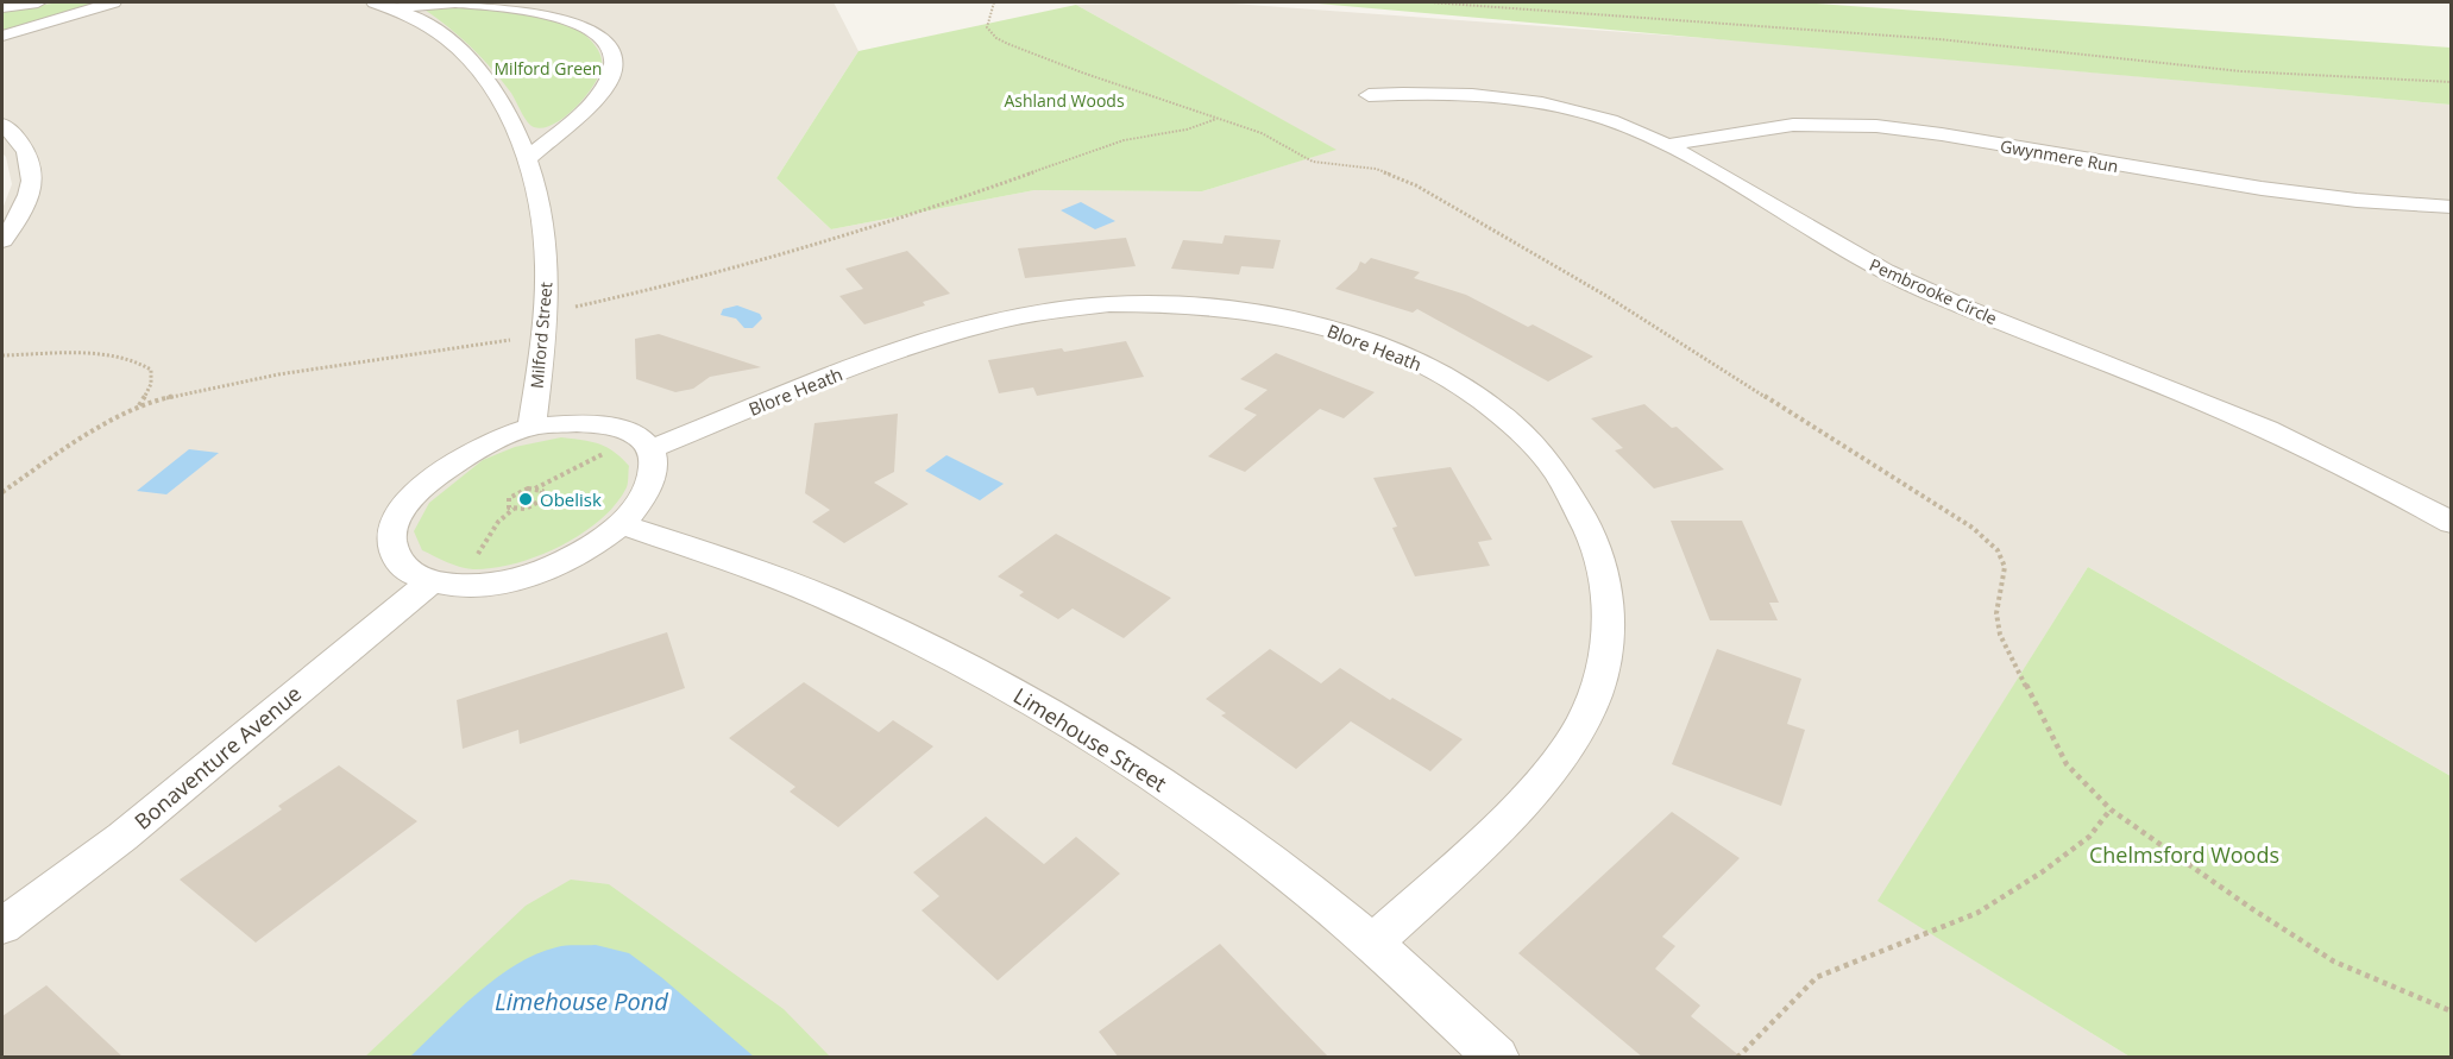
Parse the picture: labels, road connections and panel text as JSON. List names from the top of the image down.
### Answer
{
  "streets": {
    "street": [
      "Gwynmere Run",
      "Pembrooke Circle",
      "Milford Street",
      "Blore Heath",
      "Limehouse Street",
      "Bonaventure Avenue"
    ]
  },
  "crossings": [
    ["Gwynmere Run", "Pembrooke Circle"],
    ["Blore Heath", "Limehouse Street"]
  ],
  "water": ["Limehouse Pond"],
  "parks": ["Milford Green", "Ashland Woods", "Chelmsford Woods"],
  "places": ["Obelisk"]
}
